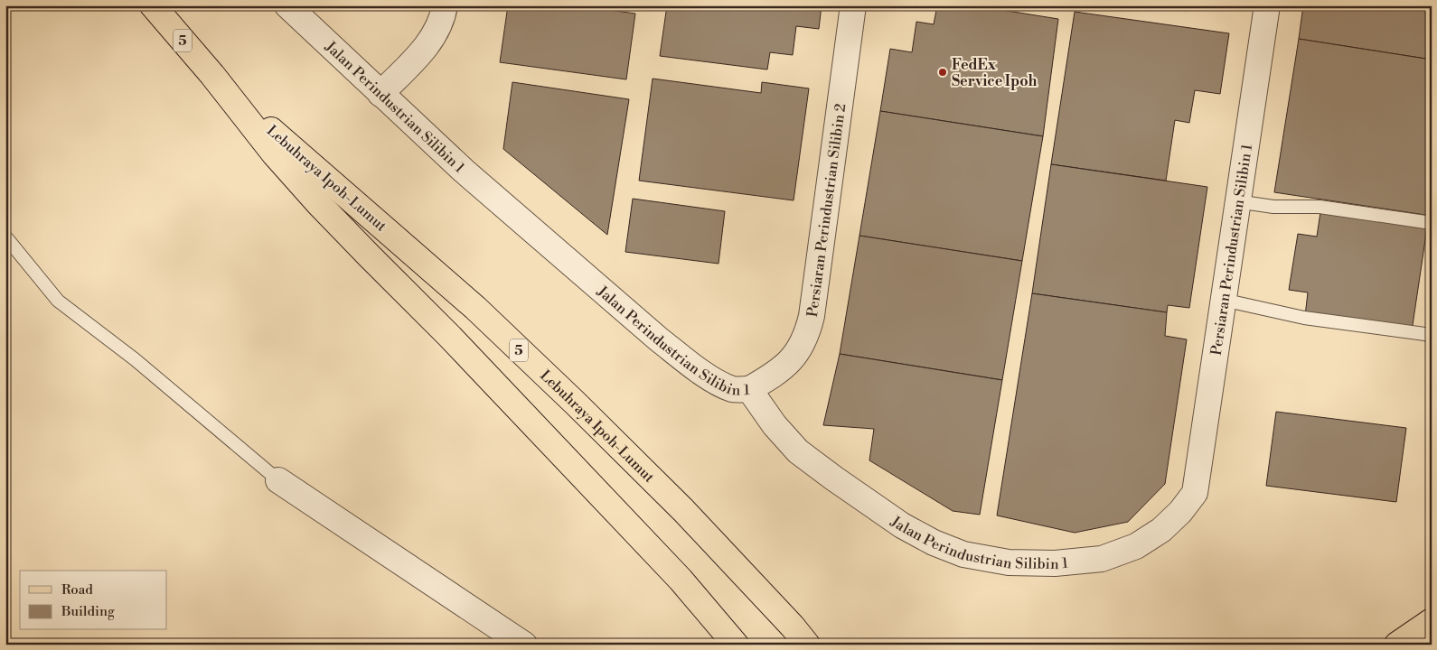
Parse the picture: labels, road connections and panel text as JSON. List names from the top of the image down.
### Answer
{
  "streets": {
    "main road": ["5", "Lebuhraya Ipoh-Lumut"],
    "street": ["Jalan Perindustrian Silibin 1", "Persiaran Perindustrian Silibin 2", "Persiaran Perindustrian Silibin 1"]
  },
  "crossings": [
    ["Jalan Perindustrian Silibin 1", "Persiaran Perindustrian Silibin 2"],
    ["Jalan Perindustrian Silibin 1", "Persiaran Perindustrian Silibin 1"]
  ],
  "places": ["FedEx Service Ipoh"],
  "legend": ["Road", "Building"]
}
